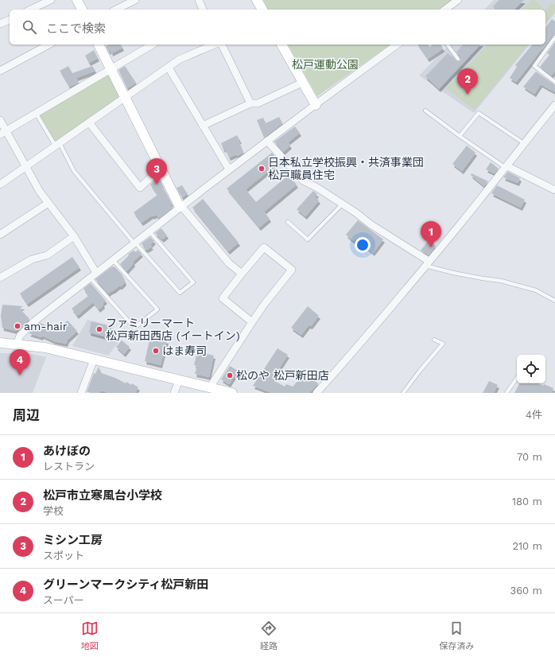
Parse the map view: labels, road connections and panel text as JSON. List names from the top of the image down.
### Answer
{
  "parks": ["松戸運動公園"],
  "places": [
    "日本私立学校振興・共済事業団 松戸職員住宅",
    "am-hair",
    "ファミリーマート 松戸新田西店 (イートイン)",
    "はま寿司",
    "松のや 松戸新田店"
  ],
  "page": {
    "search": "ここで検索",
    "pins": [
      "2",
      "3",
      "1",
      "4"
    ],
    "heading": ["周辺", "4件"],
    "list": [
      {
        "mark": "1",
        "name": "あけぼの",
        "note": "レストラン",
        "value": "70 m"
      },
      {
        "mark": "2",
        "name": "松戸市立寒風台小学校",
        "note": "学校",
        "value": "180 m"
      },
      {
        "mark": "3",
        "name": "ミシン工房",
        "note": "スポット",
        "value": "210 m"
      },
      {
        "mark": "4",
        "name": "グリーンマークシティ松戸新田",
        "note": "スーパー",
        "value": "360 m"
      }
    ],
    "nav": ["地図", "経路", "保存済み"]
  }
}
